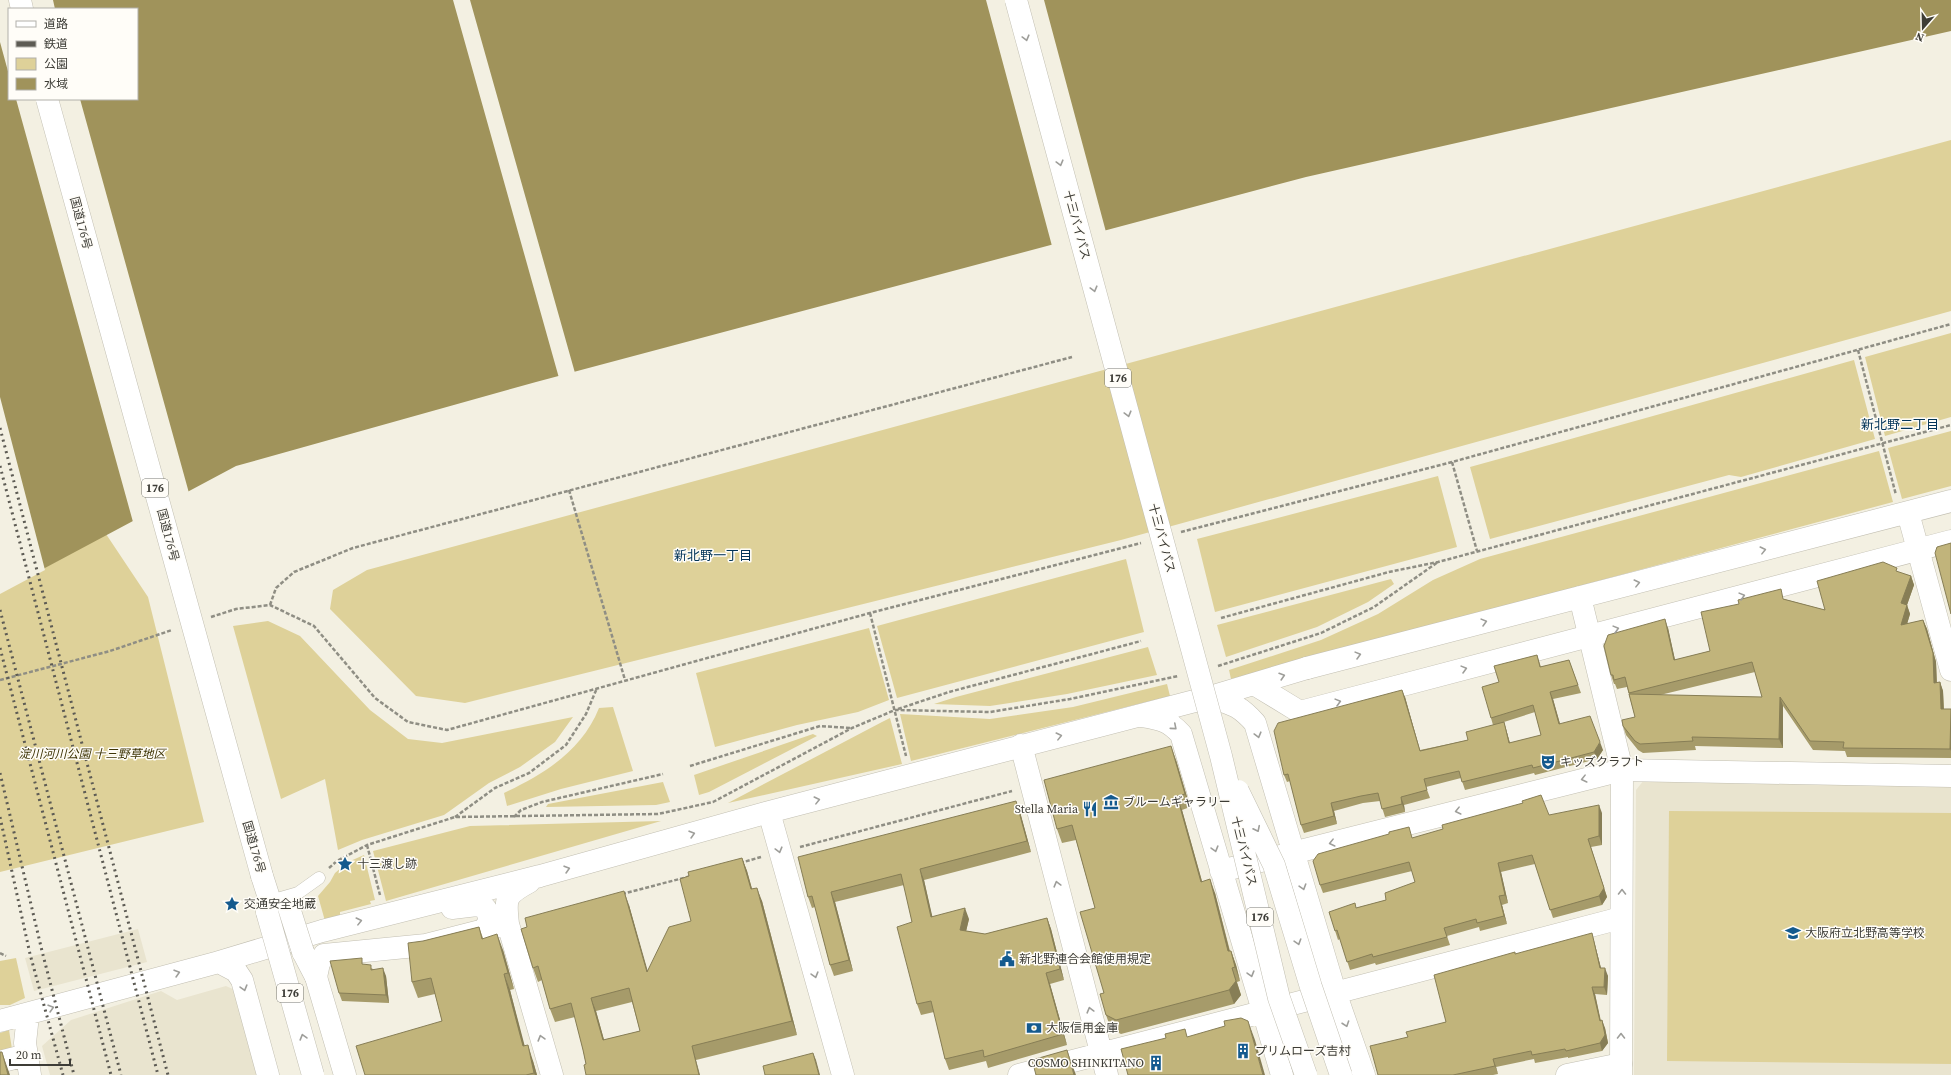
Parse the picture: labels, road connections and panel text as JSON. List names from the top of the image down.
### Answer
{
  "streets": {
    "main road": ["国道176号", "十三バイパス", "176"]
  },
  "crossings": [
    ["十三バイパス", "176"]
  ],
  "one_way": ["十三バイパス"],
  "districts": ["新北野二丁目", "新北野一丁目"],
  "parks": ["淀川河川公園 十三野草地区"],
  "places": {
    "theatre": ["キッズクラフト"],
    "museum": ["ブルームギャラリー"],
    "restaurant": ["Stella Maria"],
    "place": ["十三渡し跡", "交通安全地蔵"],
    "school or university": ["大阪府立北野高等学校"],
    "public building": ["新北野連合会館使用規定"],
    "bank": ["大阪信用金庫"],
    "building": ["プリムローズ吉村", "COSMO SHINKITANO"]
  },
  "legend": [
    "道路",
    "鉄道",
    "公園",
    "水域"
  ],
  "scale_bar": "20 m",
  "north": "bottom"
}
